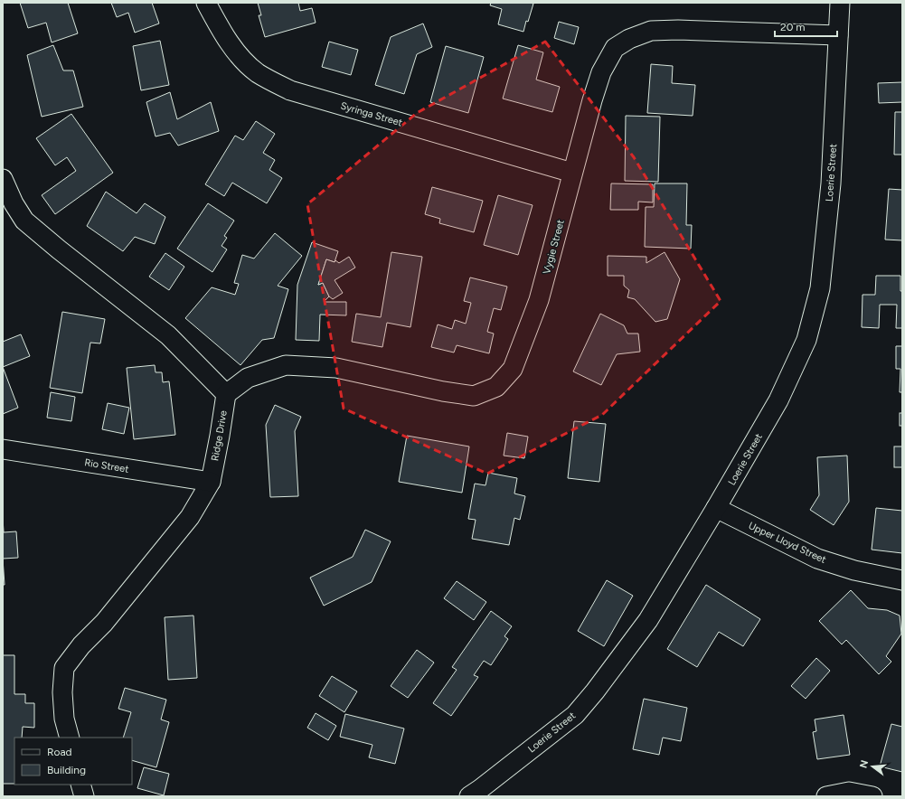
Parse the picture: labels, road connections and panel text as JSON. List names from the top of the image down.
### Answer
{
  "streets": {
    "street": [
      "Syringa Street",
      "Loerie Street",
      "Vygie Street",
      "Ridge Drive",
      "Rio Street",
      "Upper Lloyd Street"
    ]
  },
  "crossings": [
    ["Syringa Street", "Vygie Street"],
    ["Loerie Street", "Vygie Street"],
    ["Loerie Street", "Upper Lloyd Street"],
    ["Vygie Street", "Ridge Drive"],
    ["Ridge Drive", "Rio Street"]
  ],
  "legend": ["Road", "Building"],
  "scale_bar": "20 m",
  "north": "left"
}
